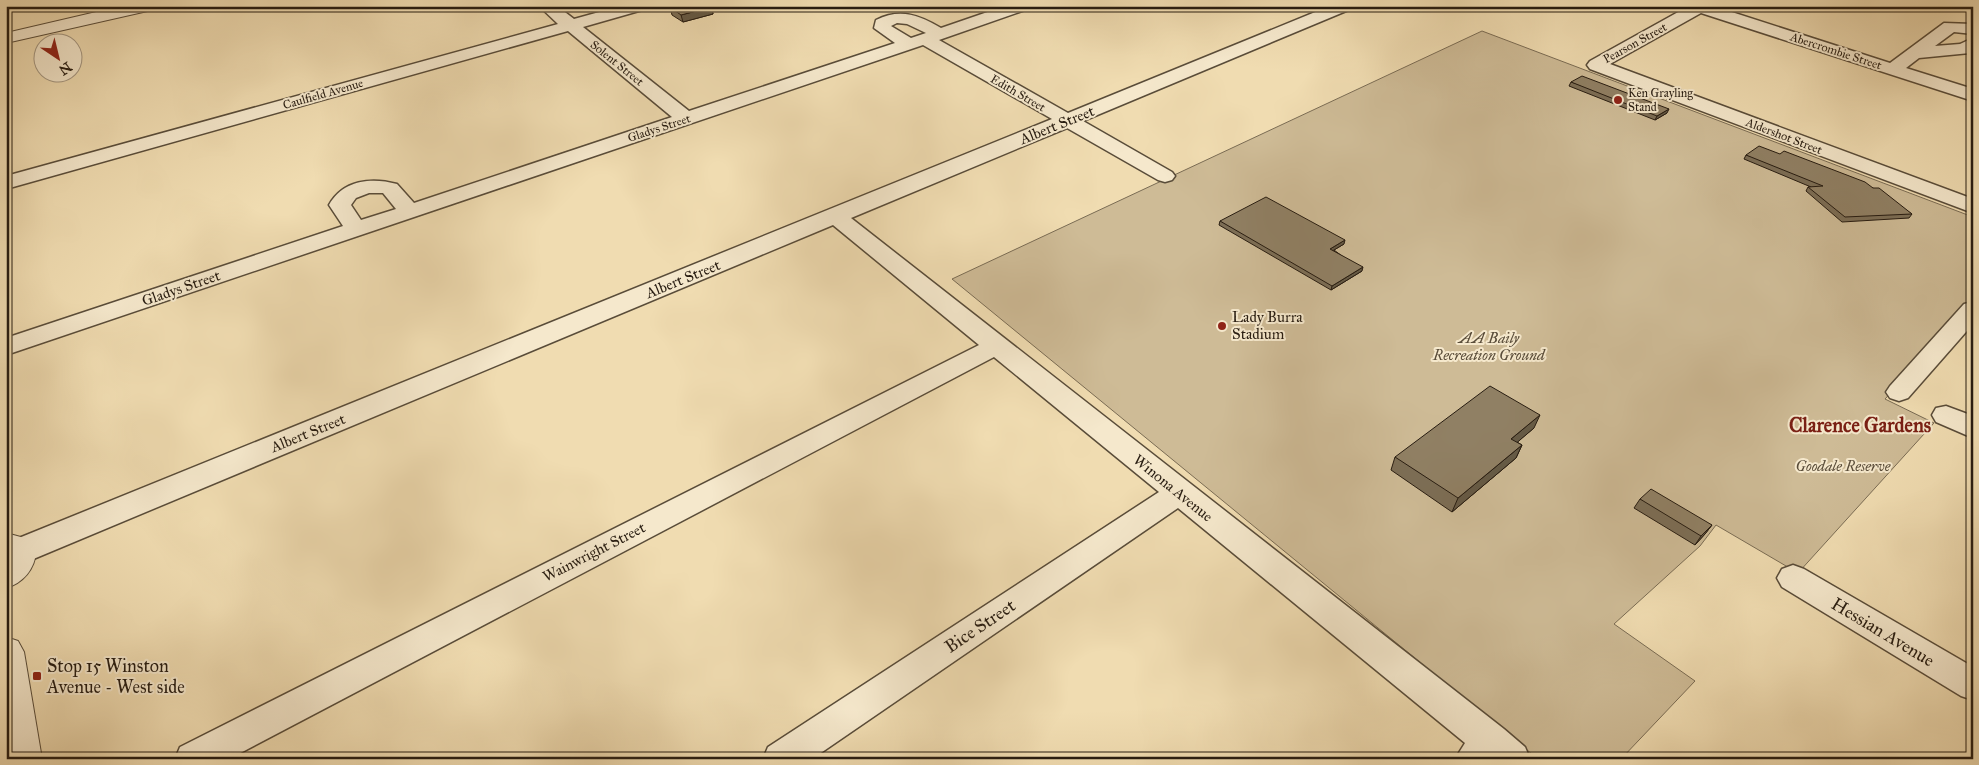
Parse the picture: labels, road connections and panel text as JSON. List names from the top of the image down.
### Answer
{
  "streets": {
    "street": [
      "Pearson Street",
      "Abercrombie Street",
      "Solent Street",
      "Edith Street",
      "Caulfield Avenue",
      "Albert Street",
      "Gladys Street",
      "Aldershot Street",
      "Winona Avenue",
      "Wainwright Street",
      "Bice Street",
      "Hessian Avenue"
    ]
  },
  "crossings": [
    ["Pearson Street", "Abercrombie Street"],
    ["Pearson Street", "Aldershot Street"],
    ["Solent Street", "Caulfield Avenue"],
    ["Solent Street", "Gladys Street"],
    ["Edith Street", "Albert Street"],
    ["Edith Street", "Gladys Street"],
    ["Albert Street", "Winona Avenue"],
    ["Winona Avenue", "Wainwright Street"],
    ["Winona Avenue", "Bice Street"]
  ],
  "districts": ["Clarence Gardens"],
  "parks": ["AA Baily Recreation Ground", "Goodale Reserve"],
  "places": {
    "other": ["Ken Grayling Stand", "Lady Burra Stadium"],
    "transit": ["Stop 15 Winston Avenue - West side"]
  },
  "north": "bottom right"
}
